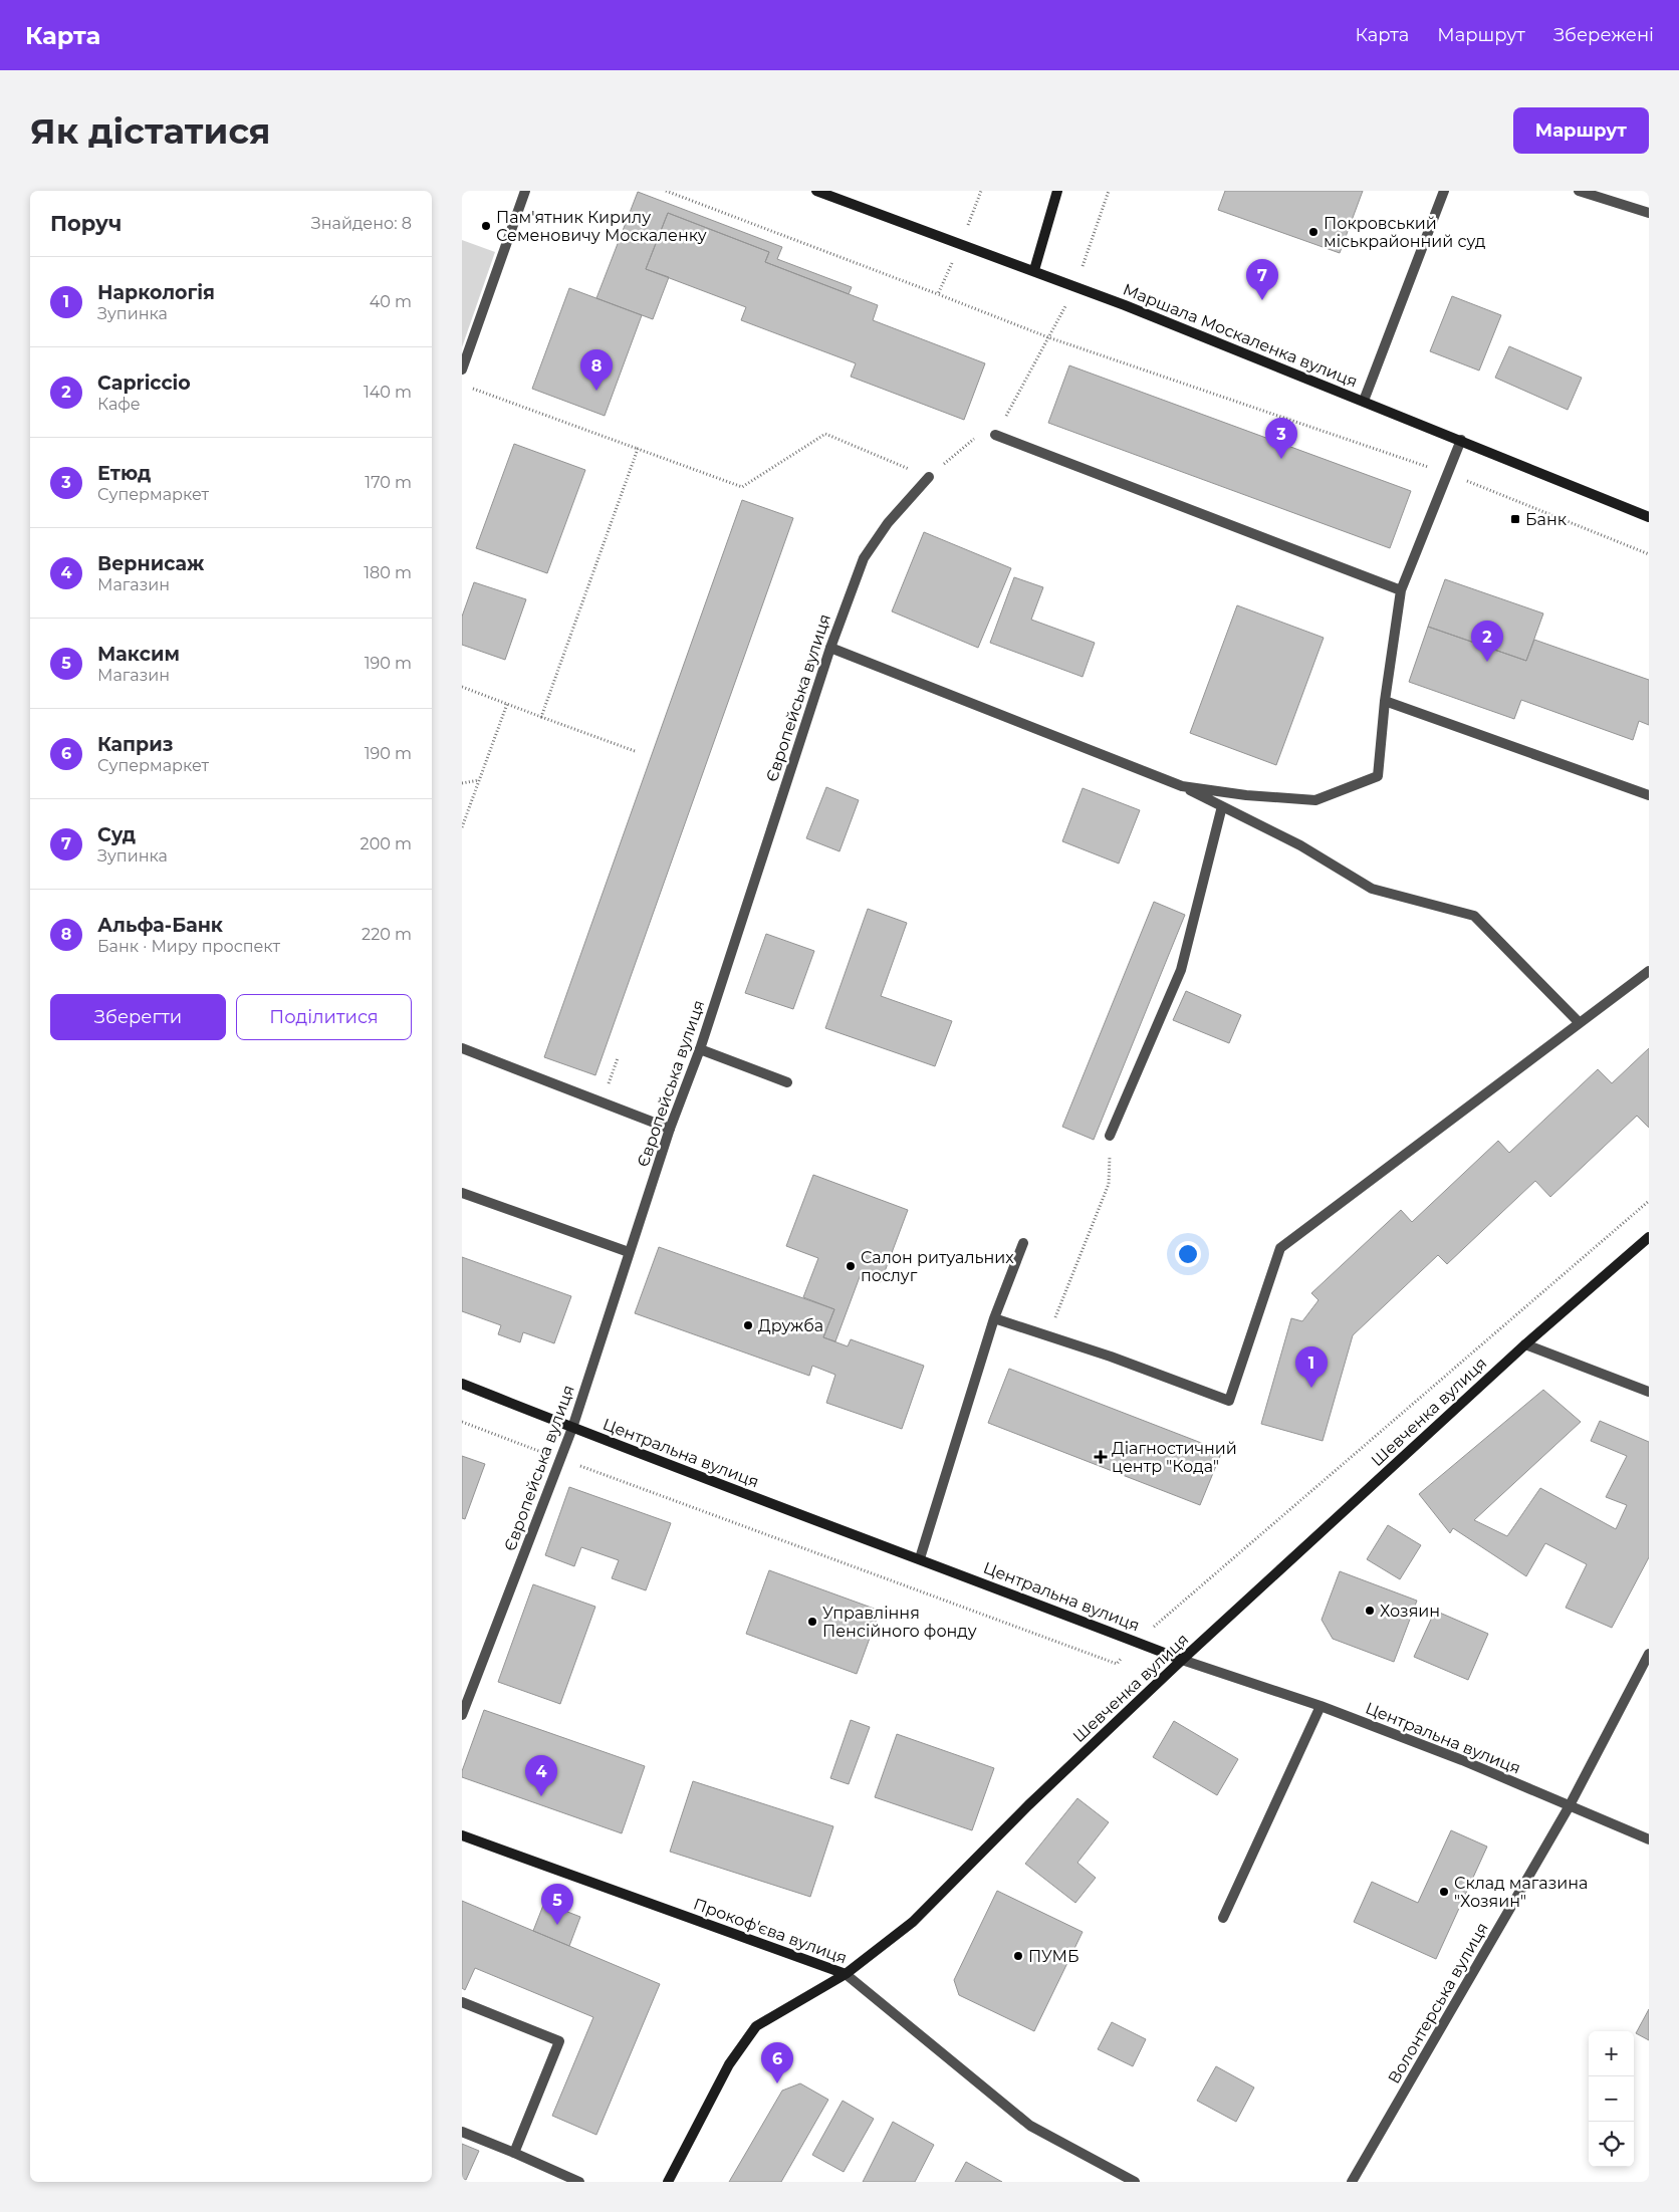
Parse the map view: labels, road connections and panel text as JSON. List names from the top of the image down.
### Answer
{
  "streets": {
    "street": [
      "Маршала Москаленка вулиця",
      "Європейська вулиця",
      "Шевченка вулиця",
      "Центральна вулиця",
      "Прокоф'єва вулиця",
      "Волонтерська вулиця"
    ]
  },
  "crossings": [
    ["Європейська вулиця", "Центральна вулиця"],
    ["Шевченка вулиця", "Центральна вулиця"],
    ["Шевченка вулиця", "Прокоф'єва вулиця"],
    ["Центральна вулиця", "Волонтерська вулиця"]
  ],
  "places": {
    "other": [
      "Пам'ятник Кирилу Семеновичу Москаленку",
      "Покровський міськрайонний суд",
      "Салон ритуальних послуг",
      "Дружба",
      "Хозяин",
      "Управління Пенсійного фонду",
      "Склад магазина \"Хозяин\"",
      "ПУМБ"
    ],
    "transit": ["Банк"],
    "health": ["Діагностичний центр \"Кода\""]
  },
  "page": {
    "header": "Карта",
    "nav": ["Карта", "Маршрут", "Збережені"],
    "buttons": [
      "Маршрут",
      ["Зберегти", "Поділитися"]
    ],
    "title": "Як дістатися",
    "heading": ["Поруч", "Знайдено: 8"],
    "list": [
      {
        "mark": "1",
        "name": "Наркологія",
        "note": "Зупинка",
        "value": "40 m"
      },
      {
        "mark": "2",
        "name": "Capriccio",
        "note": "Кафе",
        "value": "140 m"
      },
      {
        "mark": "3",
        "name": "Етюд",
        "note": "Супермаркет",
        "value": "170 m"
      },
      {
        "mark": "4",
        "name": "Вернисаж",
        "note": "Магазин",
        "value": "180 m"
      },
      {
        "mark": "5",
        "name": "Максим",
        "note": "Магазин",
        "value": "190 m"
      },
      {
        "mark": "6",
        "name": "Каприз",
        "note": "Супермаркет",
        "value": "190 m"
      },
      {
        "mark": "7",
        "name": "Суд",
        "note": "Зупинка",
        "value": "200 m"
      },
      {
        "mark": "8",
        "name": "Альфа-Банк",
        "note": "Банк · Миру проспект",
        "value": "220 m"
      }
    ],
    "pins": [
      "7",
      "8",
      "3",
      "2",
      "1",
      "4",
      "5",
      "6"
    ],
    "map_buttons": ["+", "−"]
  }
}
